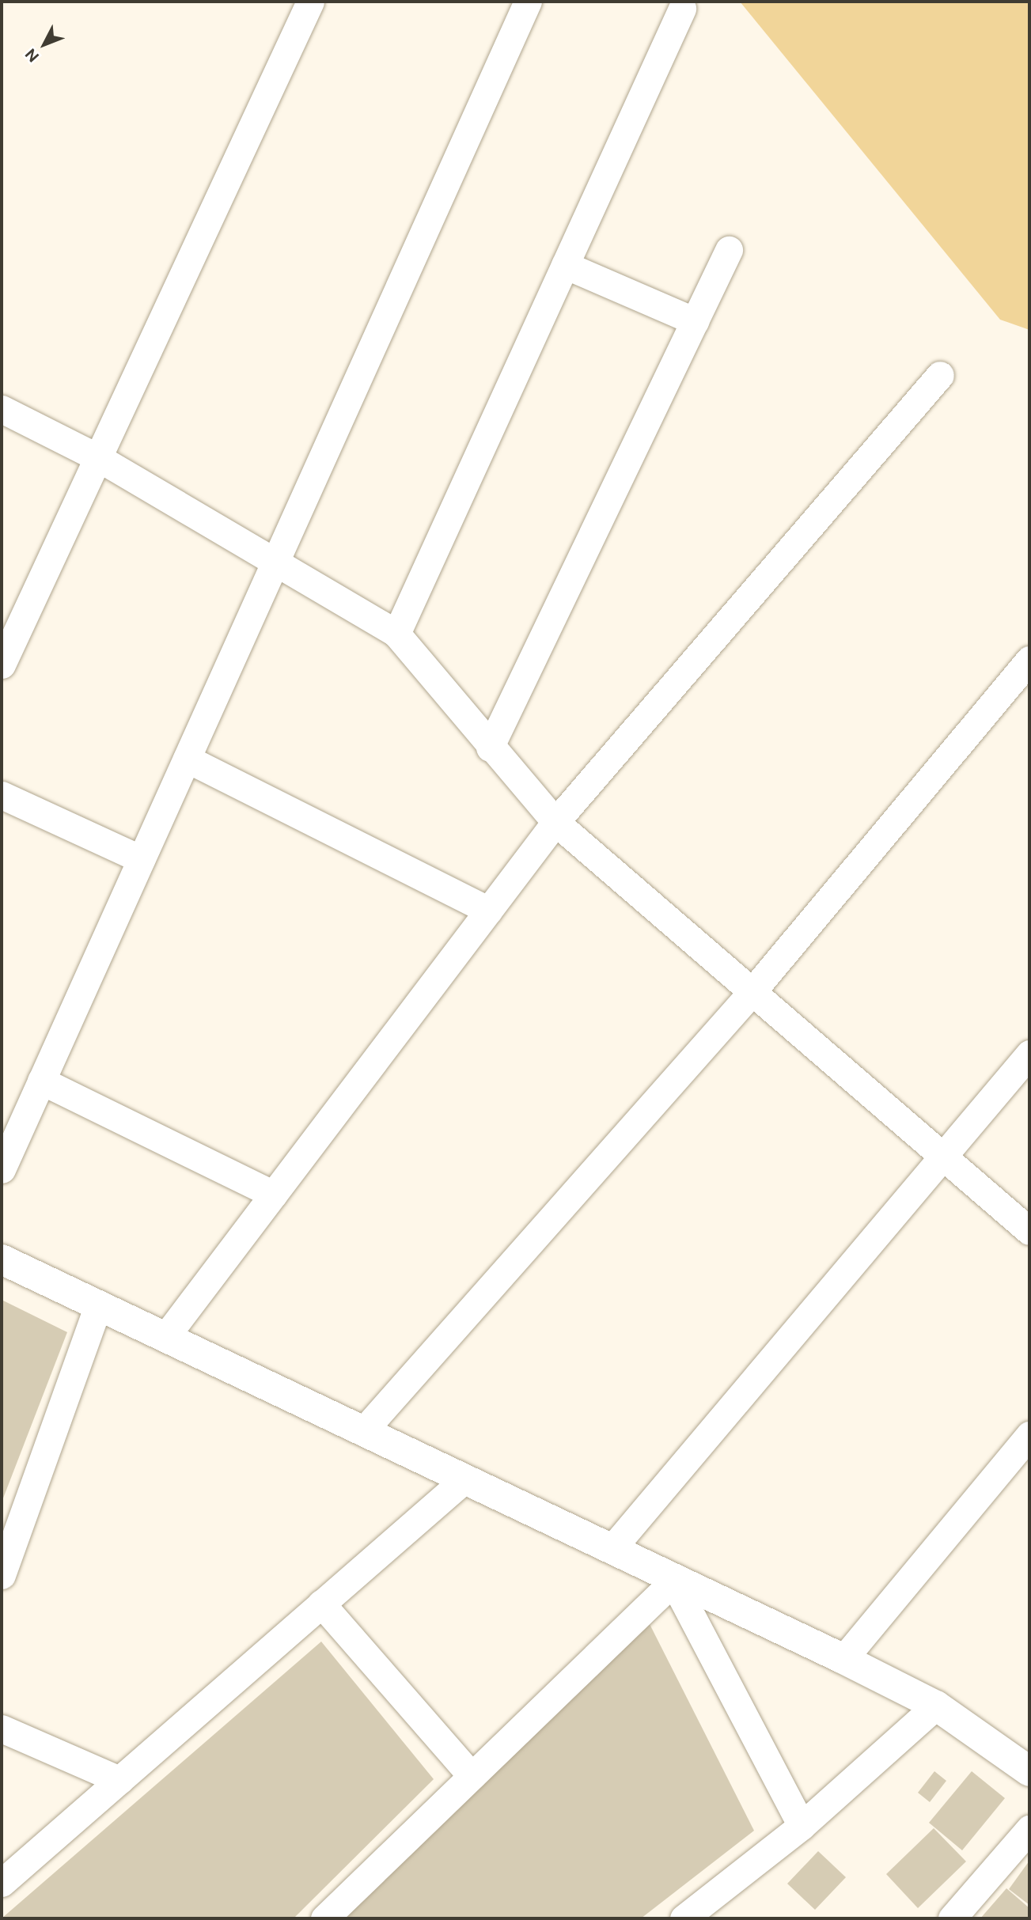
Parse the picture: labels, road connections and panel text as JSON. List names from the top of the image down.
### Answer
{
  "north": "bottom left"
}
